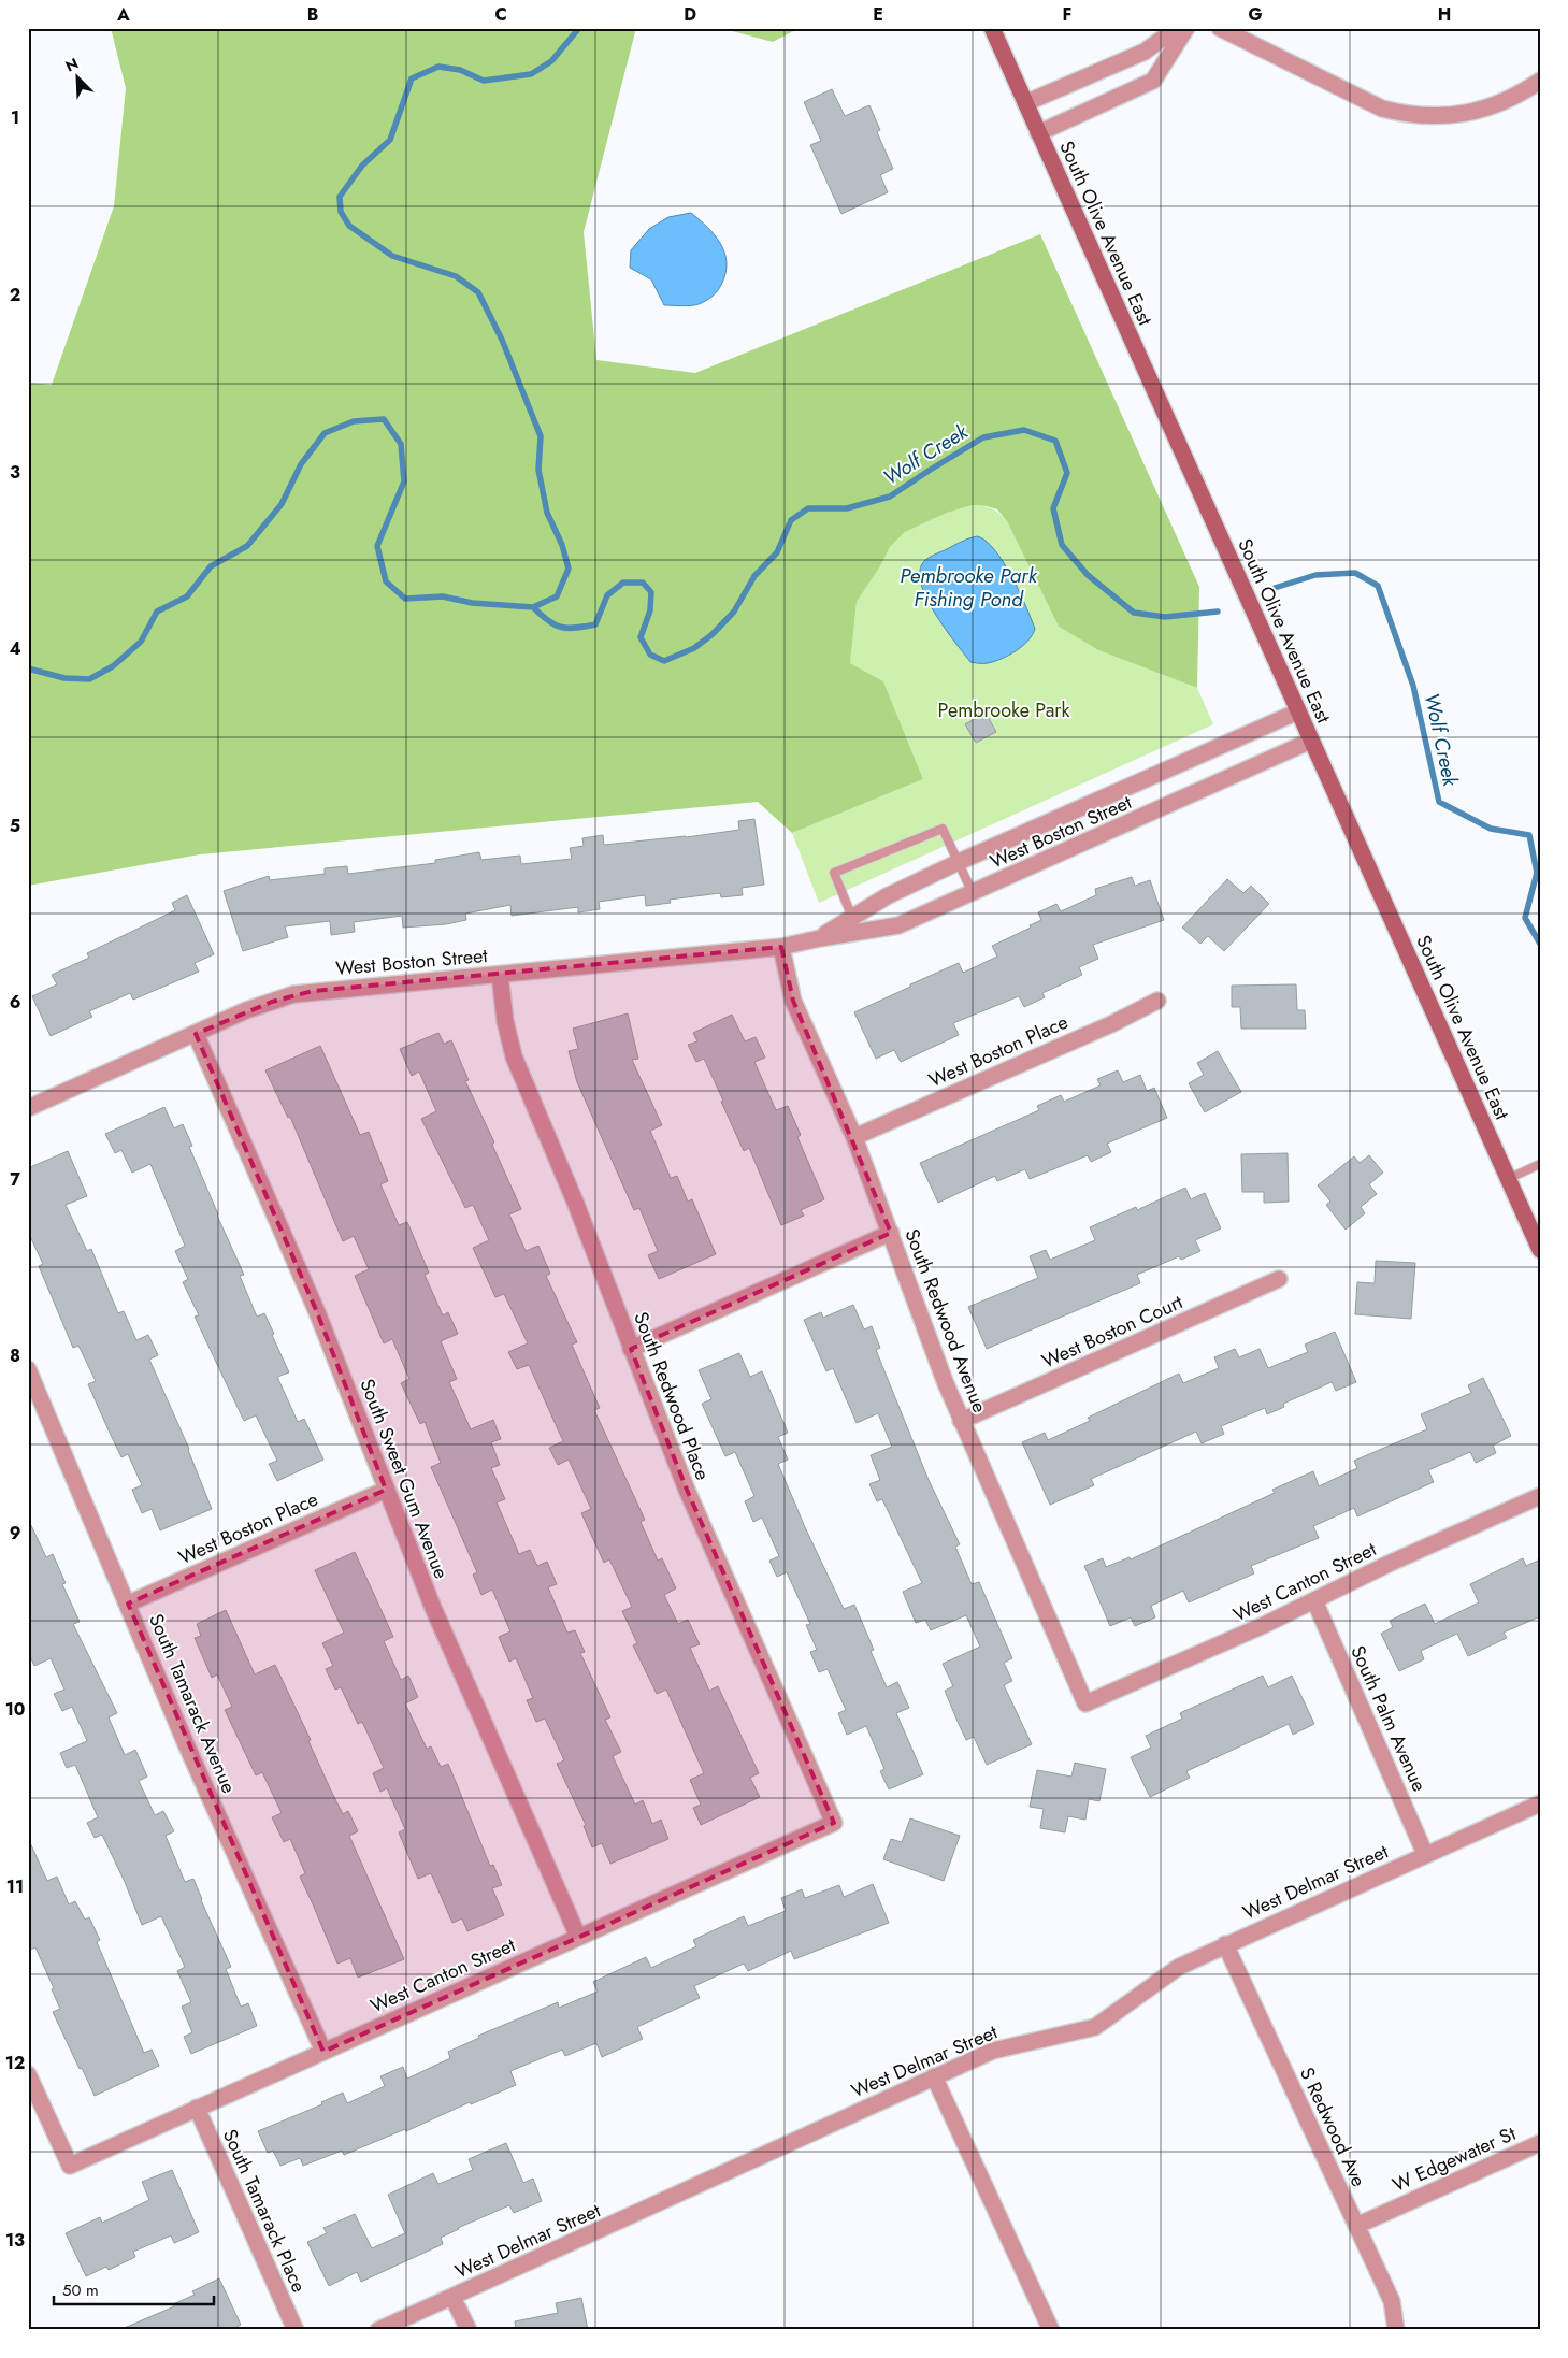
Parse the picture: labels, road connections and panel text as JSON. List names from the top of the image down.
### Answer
{
  "streets": {
    "street": [
      "South Olive Avenue East",
      "West Boston Street",
      "West Boston Place",
      "South Redwood Avenue",
      "West Boston Court",
      "South Redwood Place",
      "South Sweet Gum Avenue",
      "West Canton Street",
      "South Tamarack Avenue",
      "South Palm Avenue",
      "West Delmar Street",
      "S Redwood Ave",
      "W Edgewater St",
      "South Tamarack Place"
    ]
  },
  "crossings": [
    ["South Olive Avenue East", "West Boston Street"],
    ["West Boston Street", "South Redwood Avenue"],
    ["West Boston Street", "South Redwood Place"],
    ["West Boston Street", "South Sweet Gum Avenue"],
    ["West Boston Place", "South Redwood Avenue"],
    ["West Boston Place", "South Sweet Gum Avenue"],
    ["West Boston Place", "South Tamarack Avenue"],
    ["South Redwood Avenue", "West Boston Court"],
    ["South Redwood Avenue", "West Canton Street"],
    ["South Redwood Place", "West Canton Street"],
    ["South Sweet Gum Avenue", "West Canton Street"],
    ["West Canton Street", "South Tamarack Avenue"],
    ["West Canton Street", "South Palm Avenue"],
    ["West Canton Street", "South Tamarack Place"],
    ["South Palm Avenue", "West Delmar Street"],
    ["West Delmar Street", "S Redwood Ave"],
    ["S Redwood Ave", "W Edgewater St"]
  ],
  "water": ["Wolf Creek", "Pembrooke Park Fishing Pond"],
  "parks": ["Pembrooke Park"],
  "scale_bar": "50 m",
  "north": "top left",
  "grid": {
    "columns": [
      "A",
      "B",
      "C",
      "D",
      "E",
      "F",
      "G",
      "H"
    ],
    "rows": [
      "1",
      "2",
      "3",
      "4",
      "5",
      "6",
      "7",
      "8",
      "9",
      "10",
      "11",
      "12",
      "13"
    ]
  }
}
